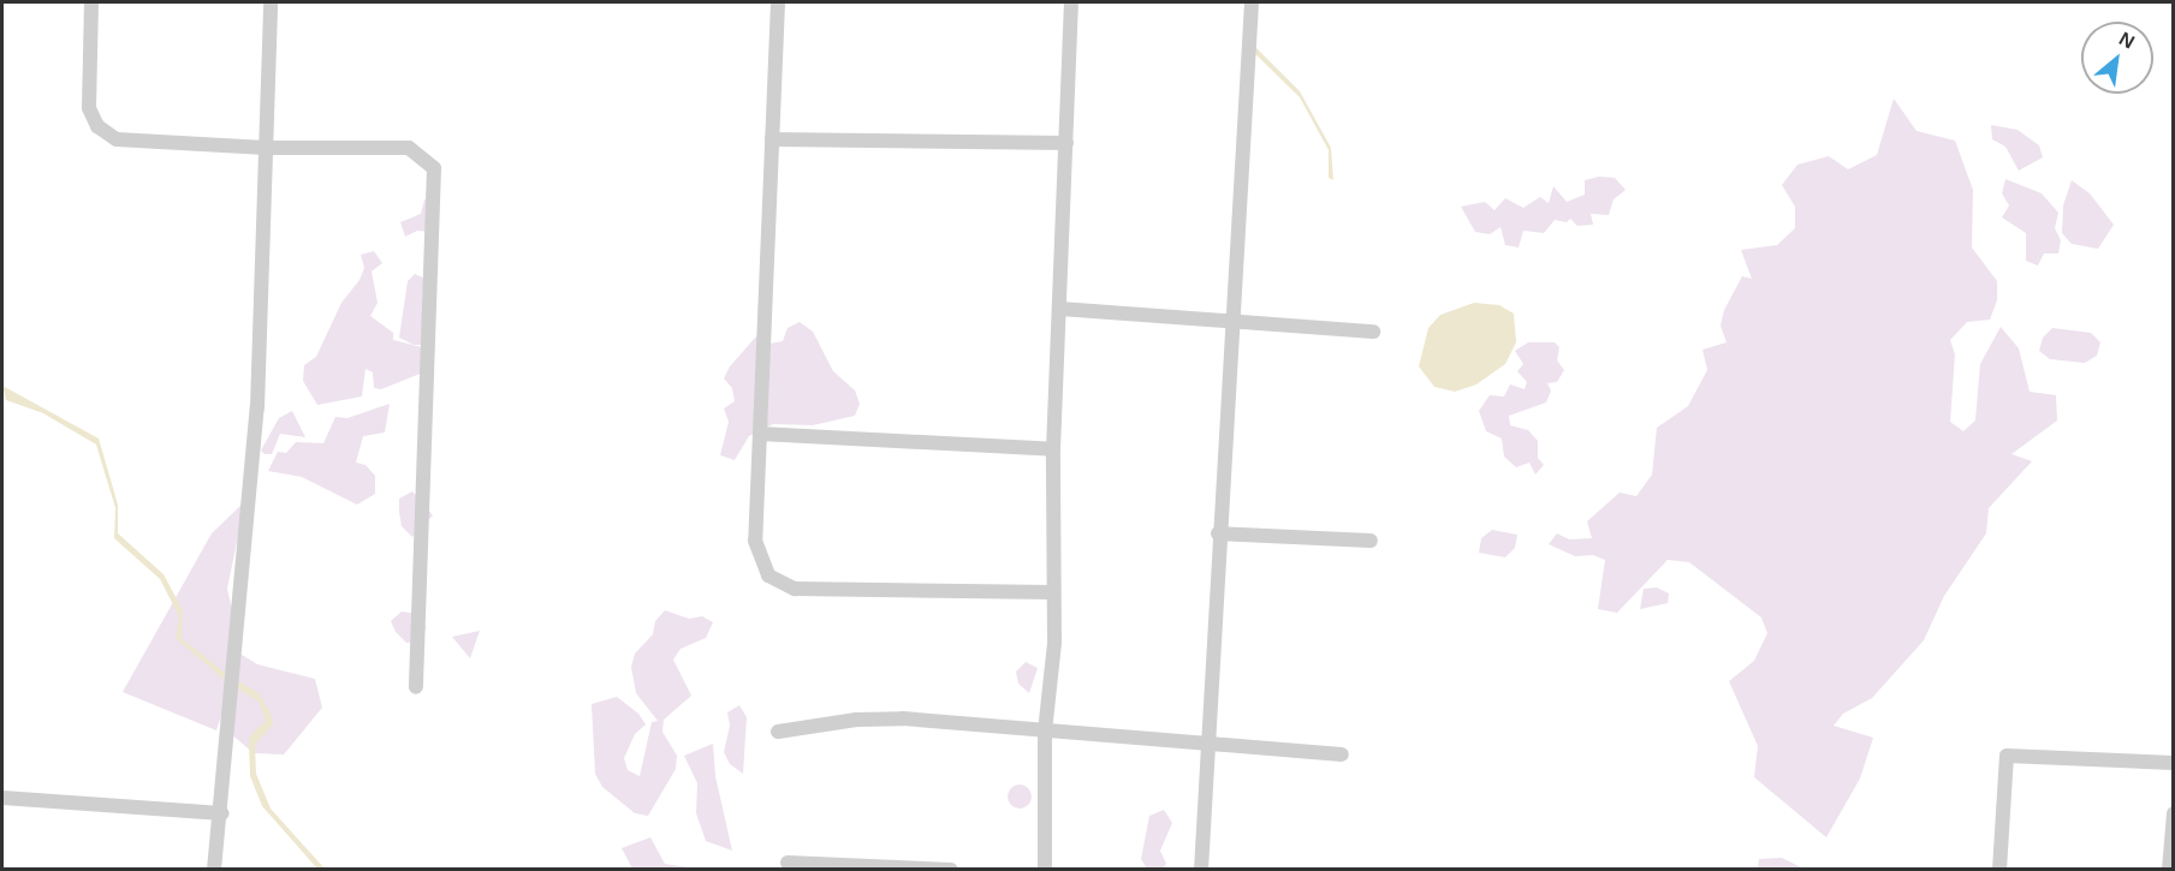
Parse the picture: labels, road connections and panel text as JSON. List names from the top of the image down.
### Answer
{
  "north": "top right"
}
